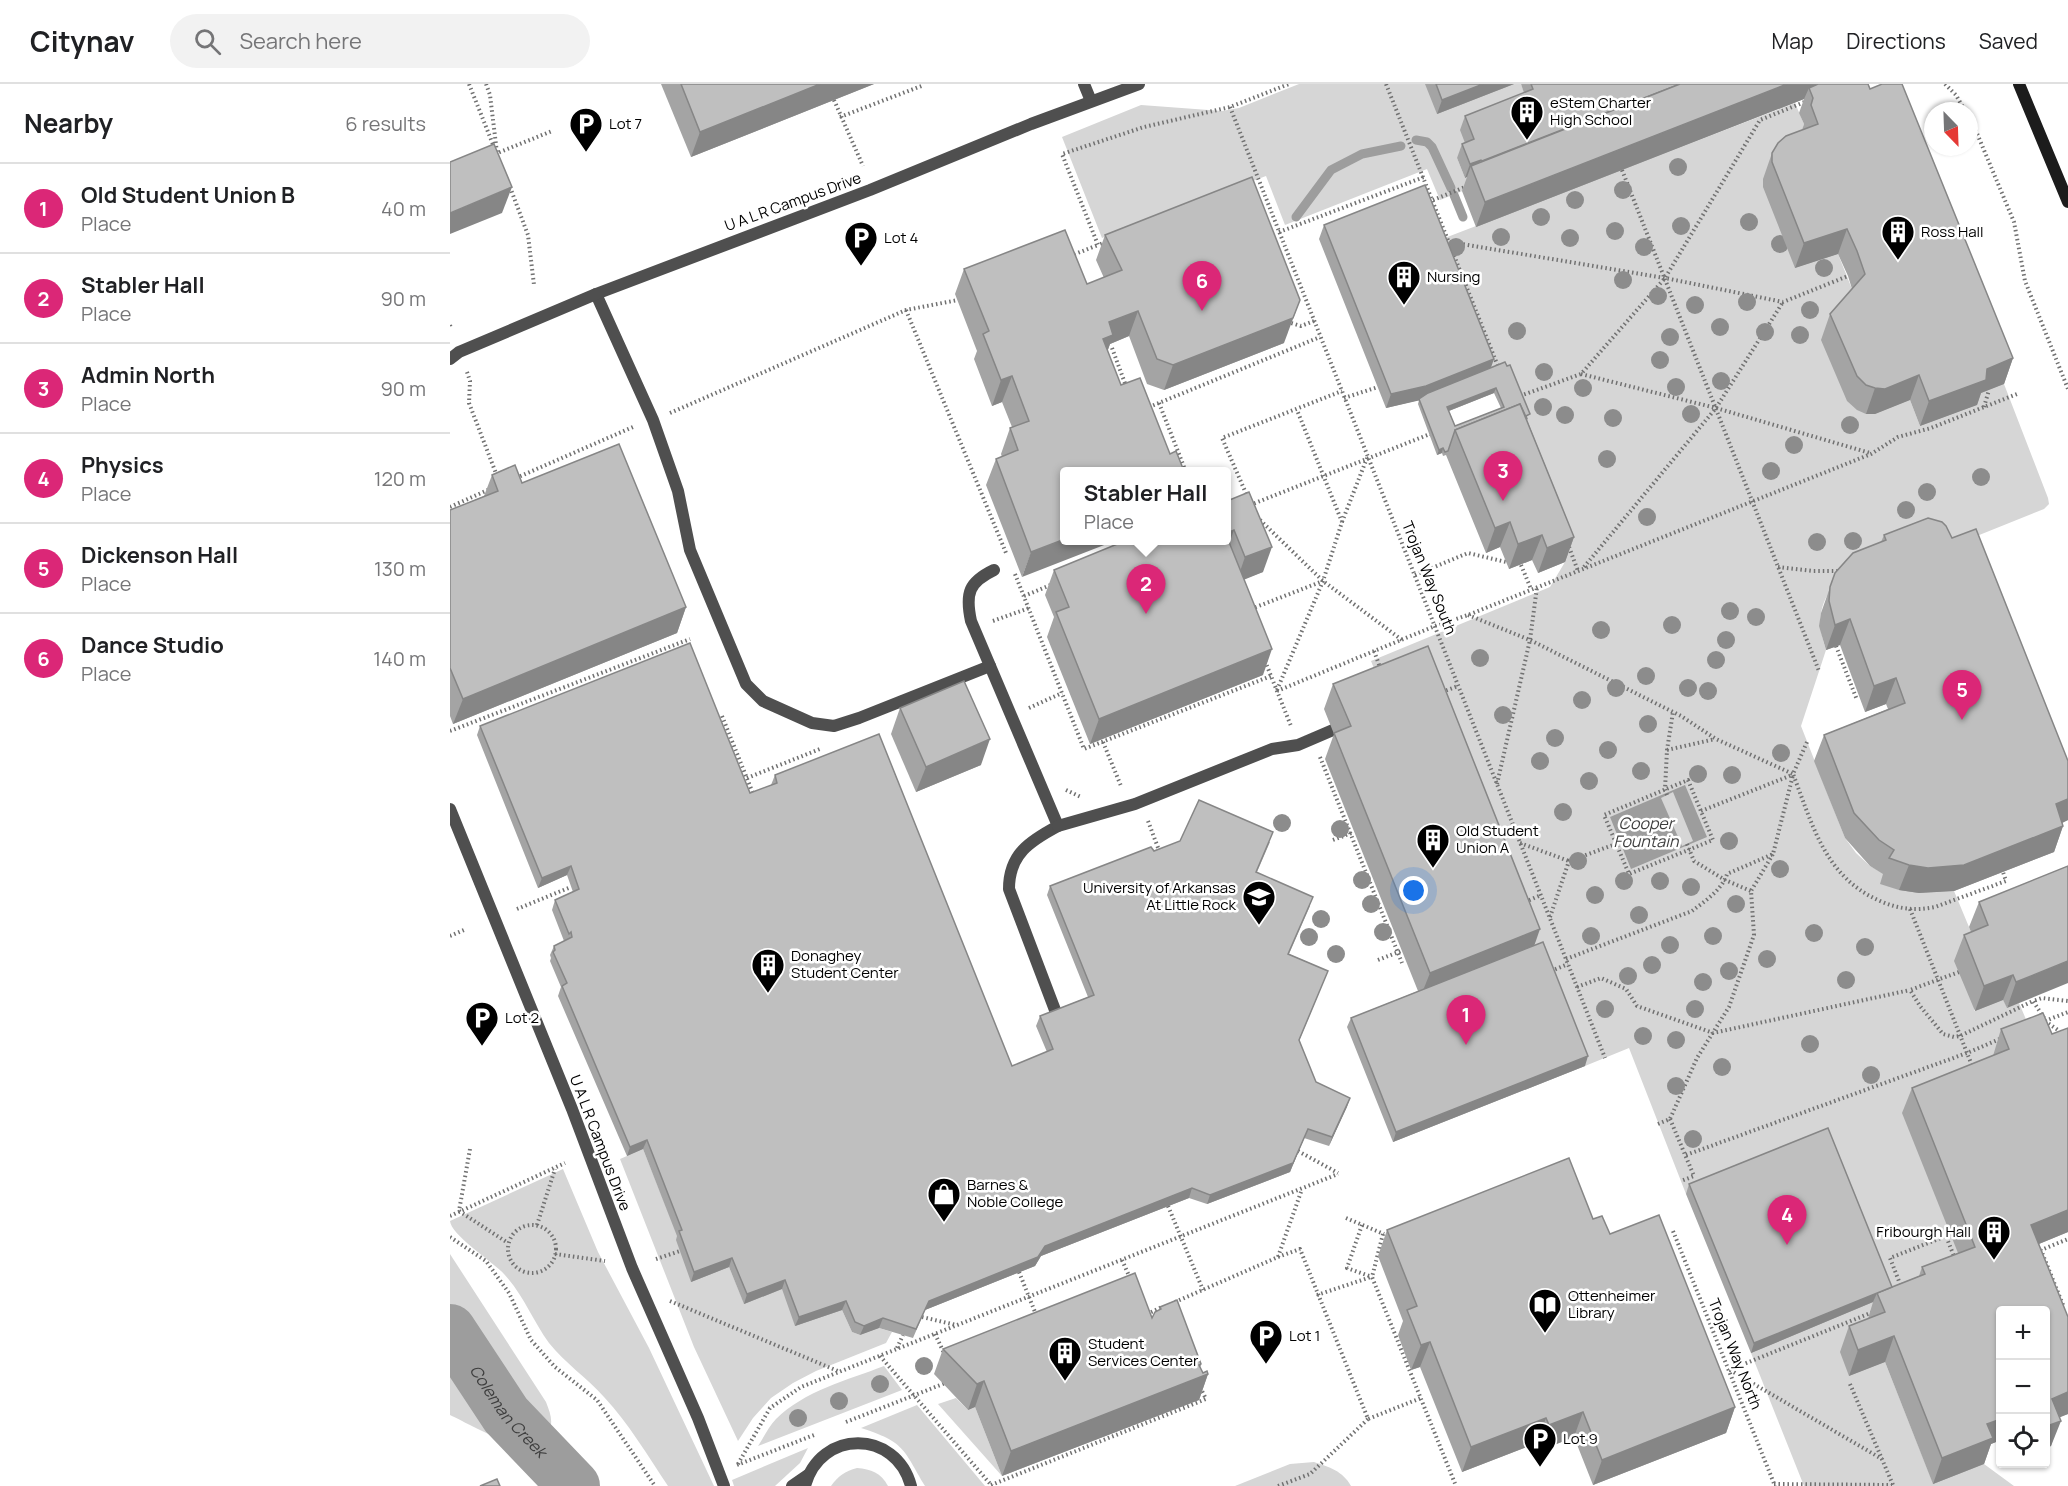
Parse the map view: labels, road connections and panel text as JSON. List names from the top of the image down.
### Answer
{
  "streets": {
    "street": ["U A L R Campus Drive"],
    "path": ["Trojan Way South", "Trojan Way North"]
  },
  "water": ["Cooper Fountain", "Coleman Creek"],
  "places": {
    "building": [
      "eStem Charter High School",
      "Ross Hall",
      "Nursing",
      "Old Student Union A",
      "Donaghey Student Center",
      "Fribourgh Hall",
      "Student Services Center"
    ],
    "parking": [
      "Lot 7",
      "Lot 4",
      "Lot 2",
      "Lot 1",
      "Lot 9"
    ],
    "school or university": ["University of Arkansas At Little Rock"],
    "shop": ["Barnes & Noble College"],
    "library": ["Ottenheimer Library"]
  },
  "north": "bottom right",
  "page": {
    "header": "Citynav",
    "search": "Search here",
    "nav": ["Map", "Directions", "Saved"],
    "heading": ["Nearby", "6 results"],
    "list": [
      {
        "mark": "1",
        "name": "Old Student Union B",
        "note": "Place",
        "value": "40 m"
      },
      {
        "mark": "2",
        "name": "Stabler Hall",
        "note": "Place",
        "value": "90 m"
      },
      {
        "mark": "3",
        "name": "Admin North",
        "note": "Place",
        "value": "90 m"
      },
      {
        "mark": "4",
        "name": "Physics",
        "note": "Place",
        "value": "120 m"
      },
      {
        "mark": "5",
        "name": "Dickenson Hall",
        "note": "Place",
        "value": "130 m"
      },
      {
        "mark": "6",
        "name": "Dance Studio",
        "note": "Place",
        "value": "140 m"
      }
    ],
    "pins": [
      "6",
      "3",
      "2",
      "5",
      "1",
      "4"
    ],
    "popup": ["Stabler Hall", "Place"],
    "map_buttons": ["+", "−"]
  }
}
